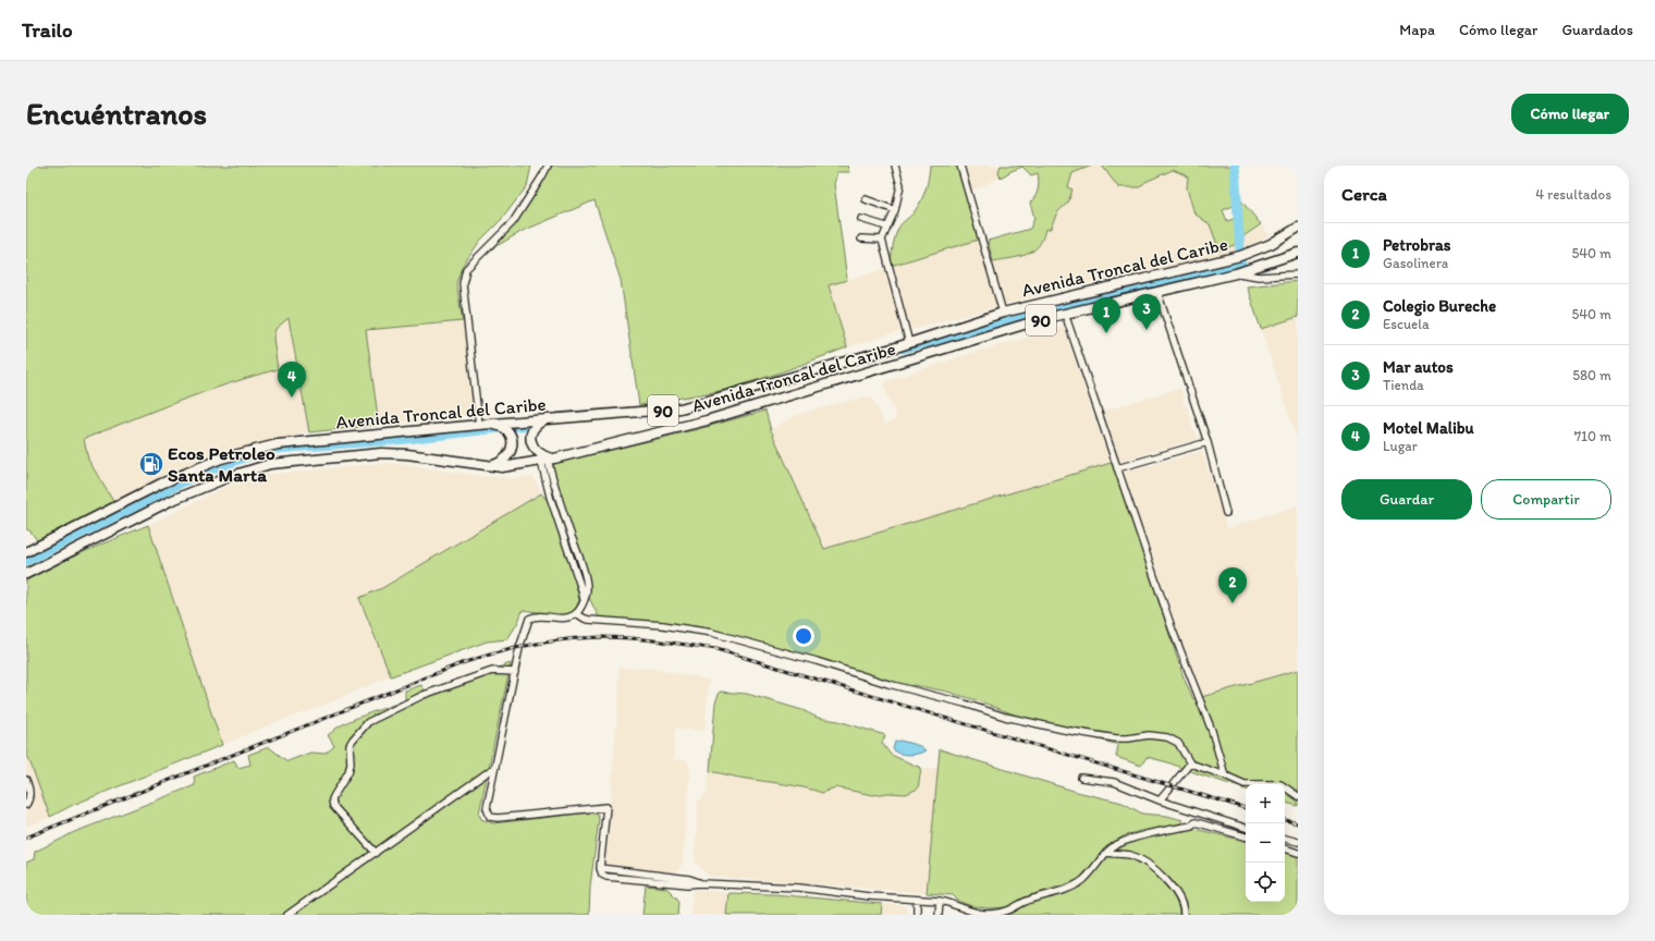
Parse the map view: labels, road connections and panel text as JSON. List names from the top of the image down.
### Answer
{
  "streets": {
    "highway": ["Avenida Troncal del Caribe", "90"]
  },
  "places": {
    "fuel station": ["Ecos Petroleo Santa Marta"]
  },
  "page": {
    "header": "Trailo",
    "nav": ["Mapa", "Cómo llegar", "Guardados"],
    "buttons": [
      "Cómo llegar",
      ["Guardar", "Compartir"]
    ],
    "title": "Encuéntranos",
    "heading": ["Cerca", "4 resultados"],
    "list": [
      {
        "mark": "1",
        "name": "Petrobras",
        "note": "Gasolinera",
        "value": "540 m"
      },
      {
        "mark": "2",
        "name": "Colegio Bureche",
        "note": "Escuela",
        "value": "540 m"
      },
      {
        "mark": "3",
        "name": "Mar autos",
        "note": "Tienda",
        "value": "580 m"
      },
      {
        "mark": "4",
        "name": "Motel Malibu",
        "note": "Lugar",
        "value": "710 m"
      }
    ],
    "pins": [
      "3",
      "1",
      "4",
      "2"
    ],
    "map_buttons": ["+", "−"]
  }
}
